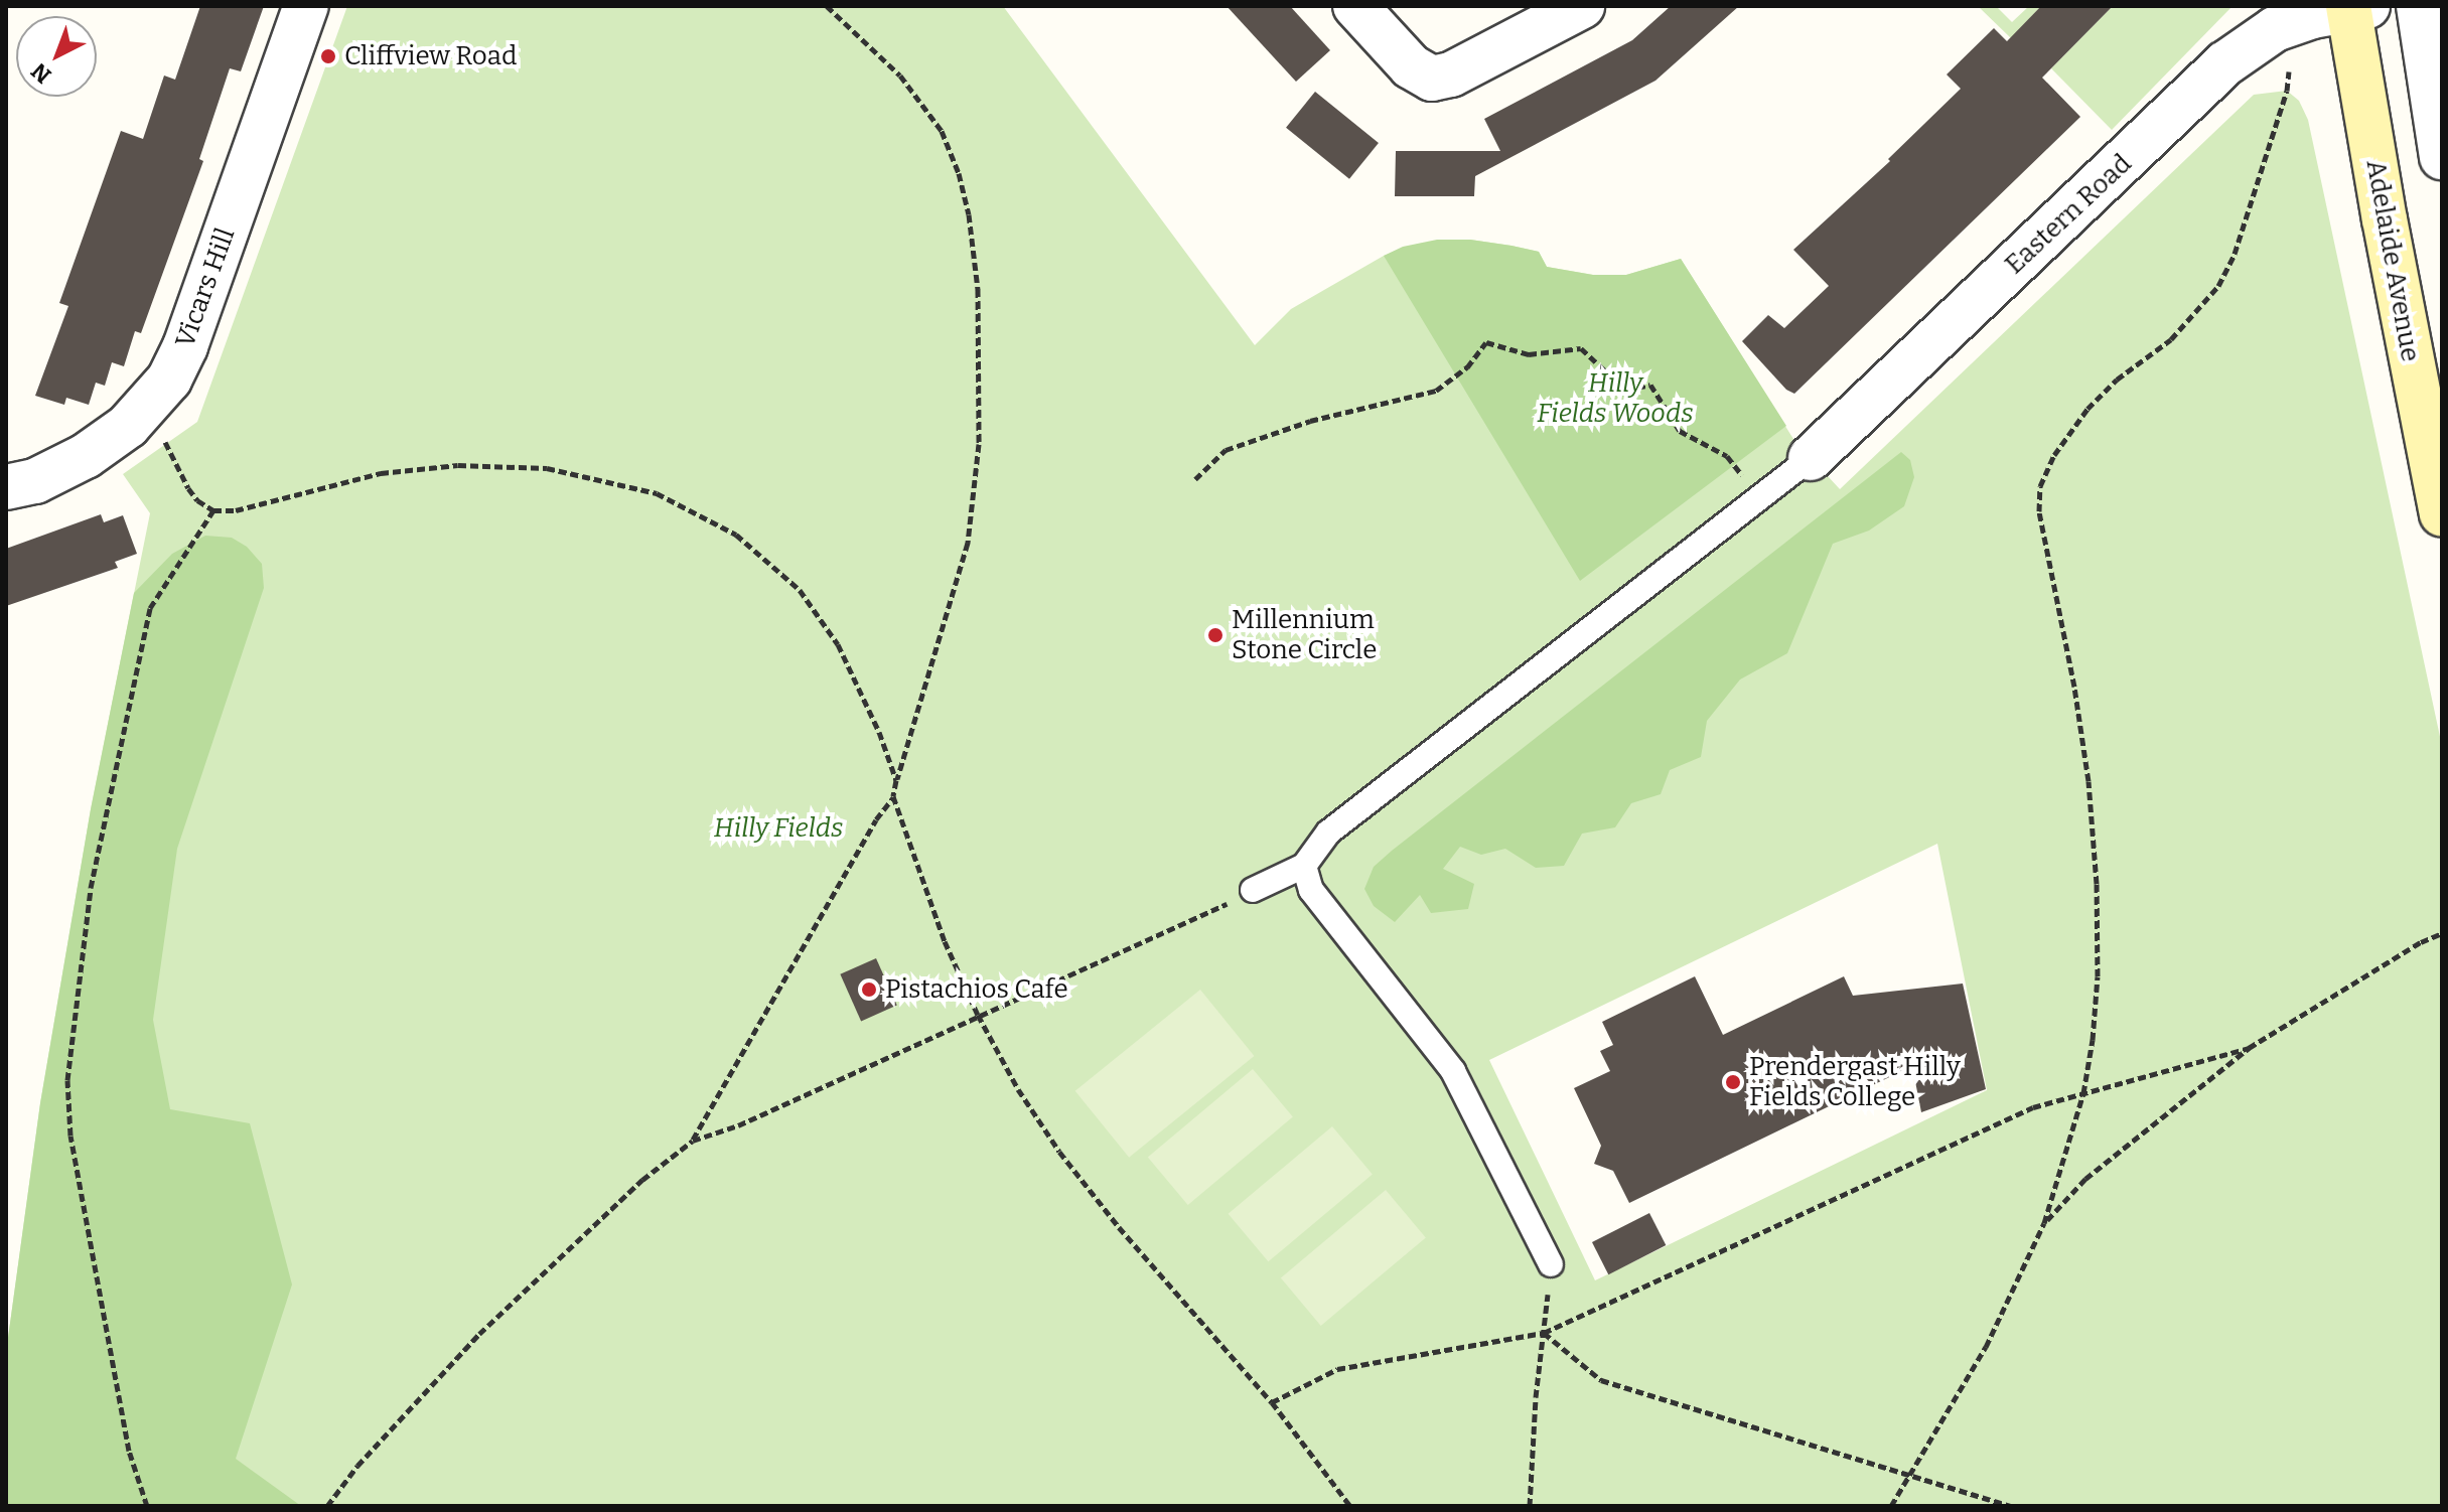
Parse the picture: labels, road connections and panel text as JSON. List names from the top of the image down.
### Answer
{
  "streets": {
    "main road": ["Adelaide Avenue"],
    "street": ["Eastern Road", "Vicars Hill"]
  },
  "crossings": [
    ["Eastern Road", "Adelaide Avenue"]
  ],
  "parks": ["Hilly Fields Woods", "Hilly Fields"],
  "places": [
    "Cliffview Road",
    "Millennium Stone Circle",
    "Pistachios Cafe",
    "Prendergast Hilly Fields College"
  ],
  "north": "bottom left"
}
